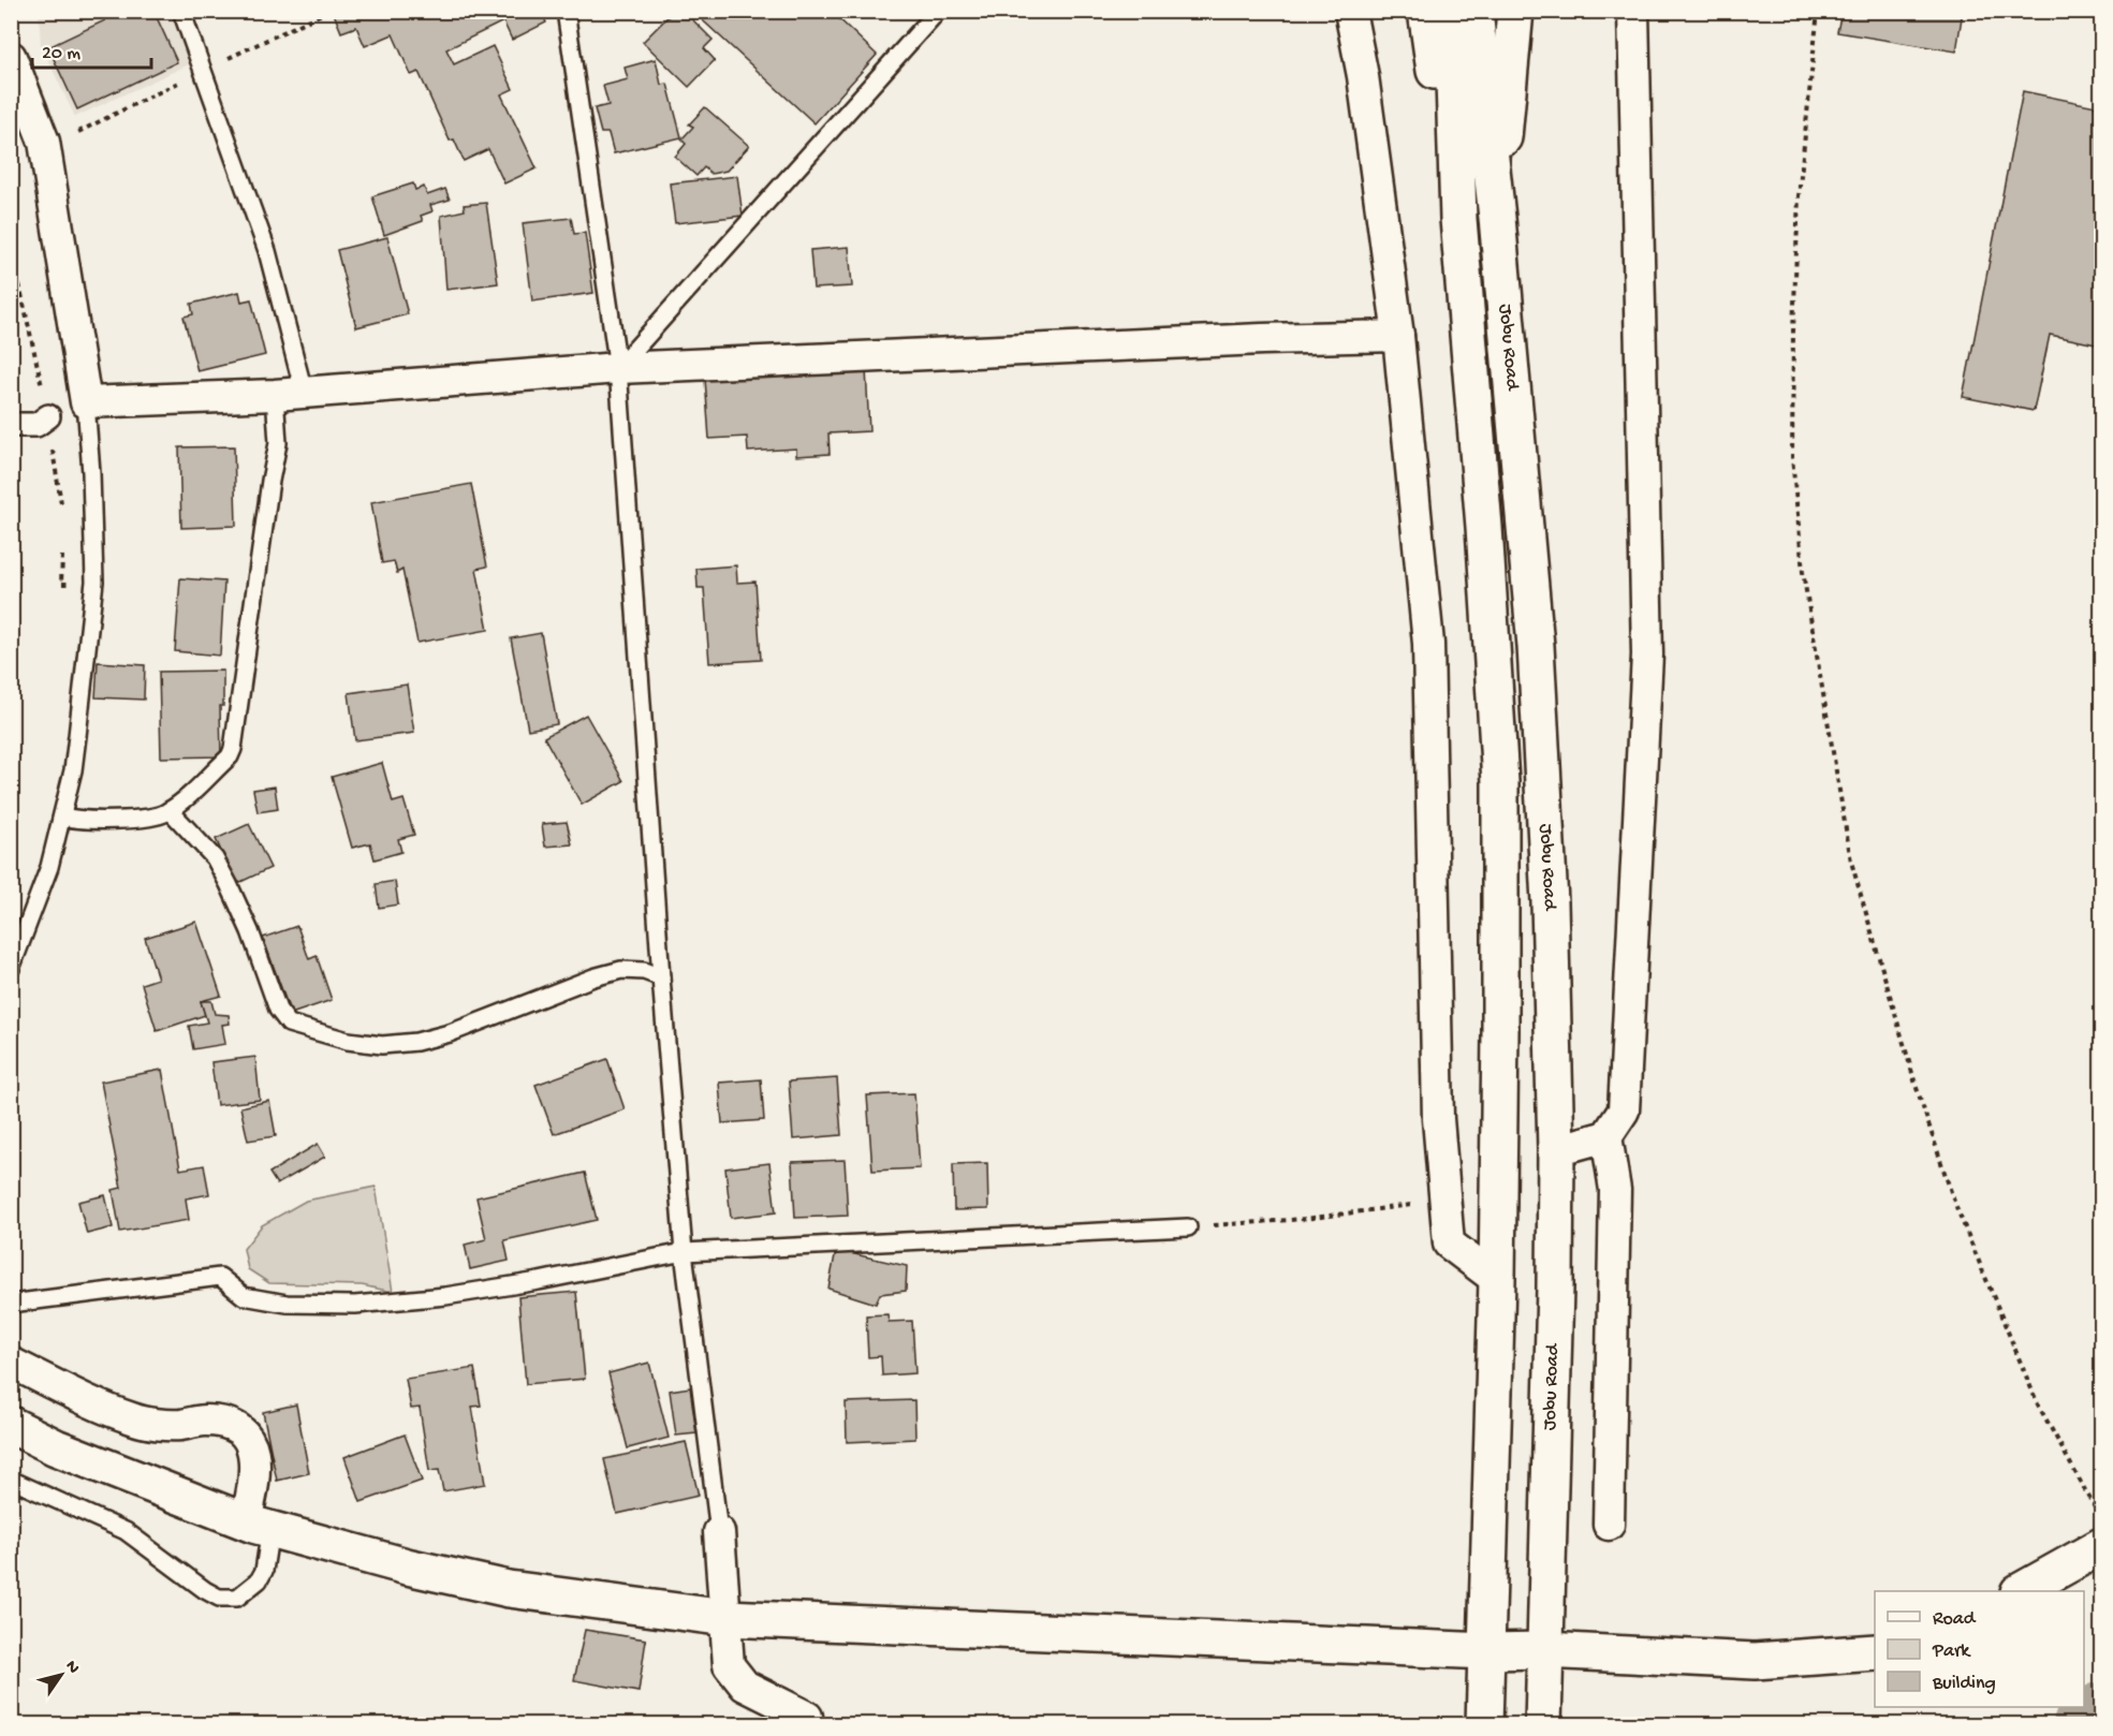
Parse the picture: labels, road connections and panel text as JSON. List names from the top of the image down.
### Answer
{
  "streets": {
    "main road": ["Jobu Road"]
  },
  "legend": ["Road", "Park", "Building"],
  "scale_bar": "20 m",
  "north": "top right"
}
